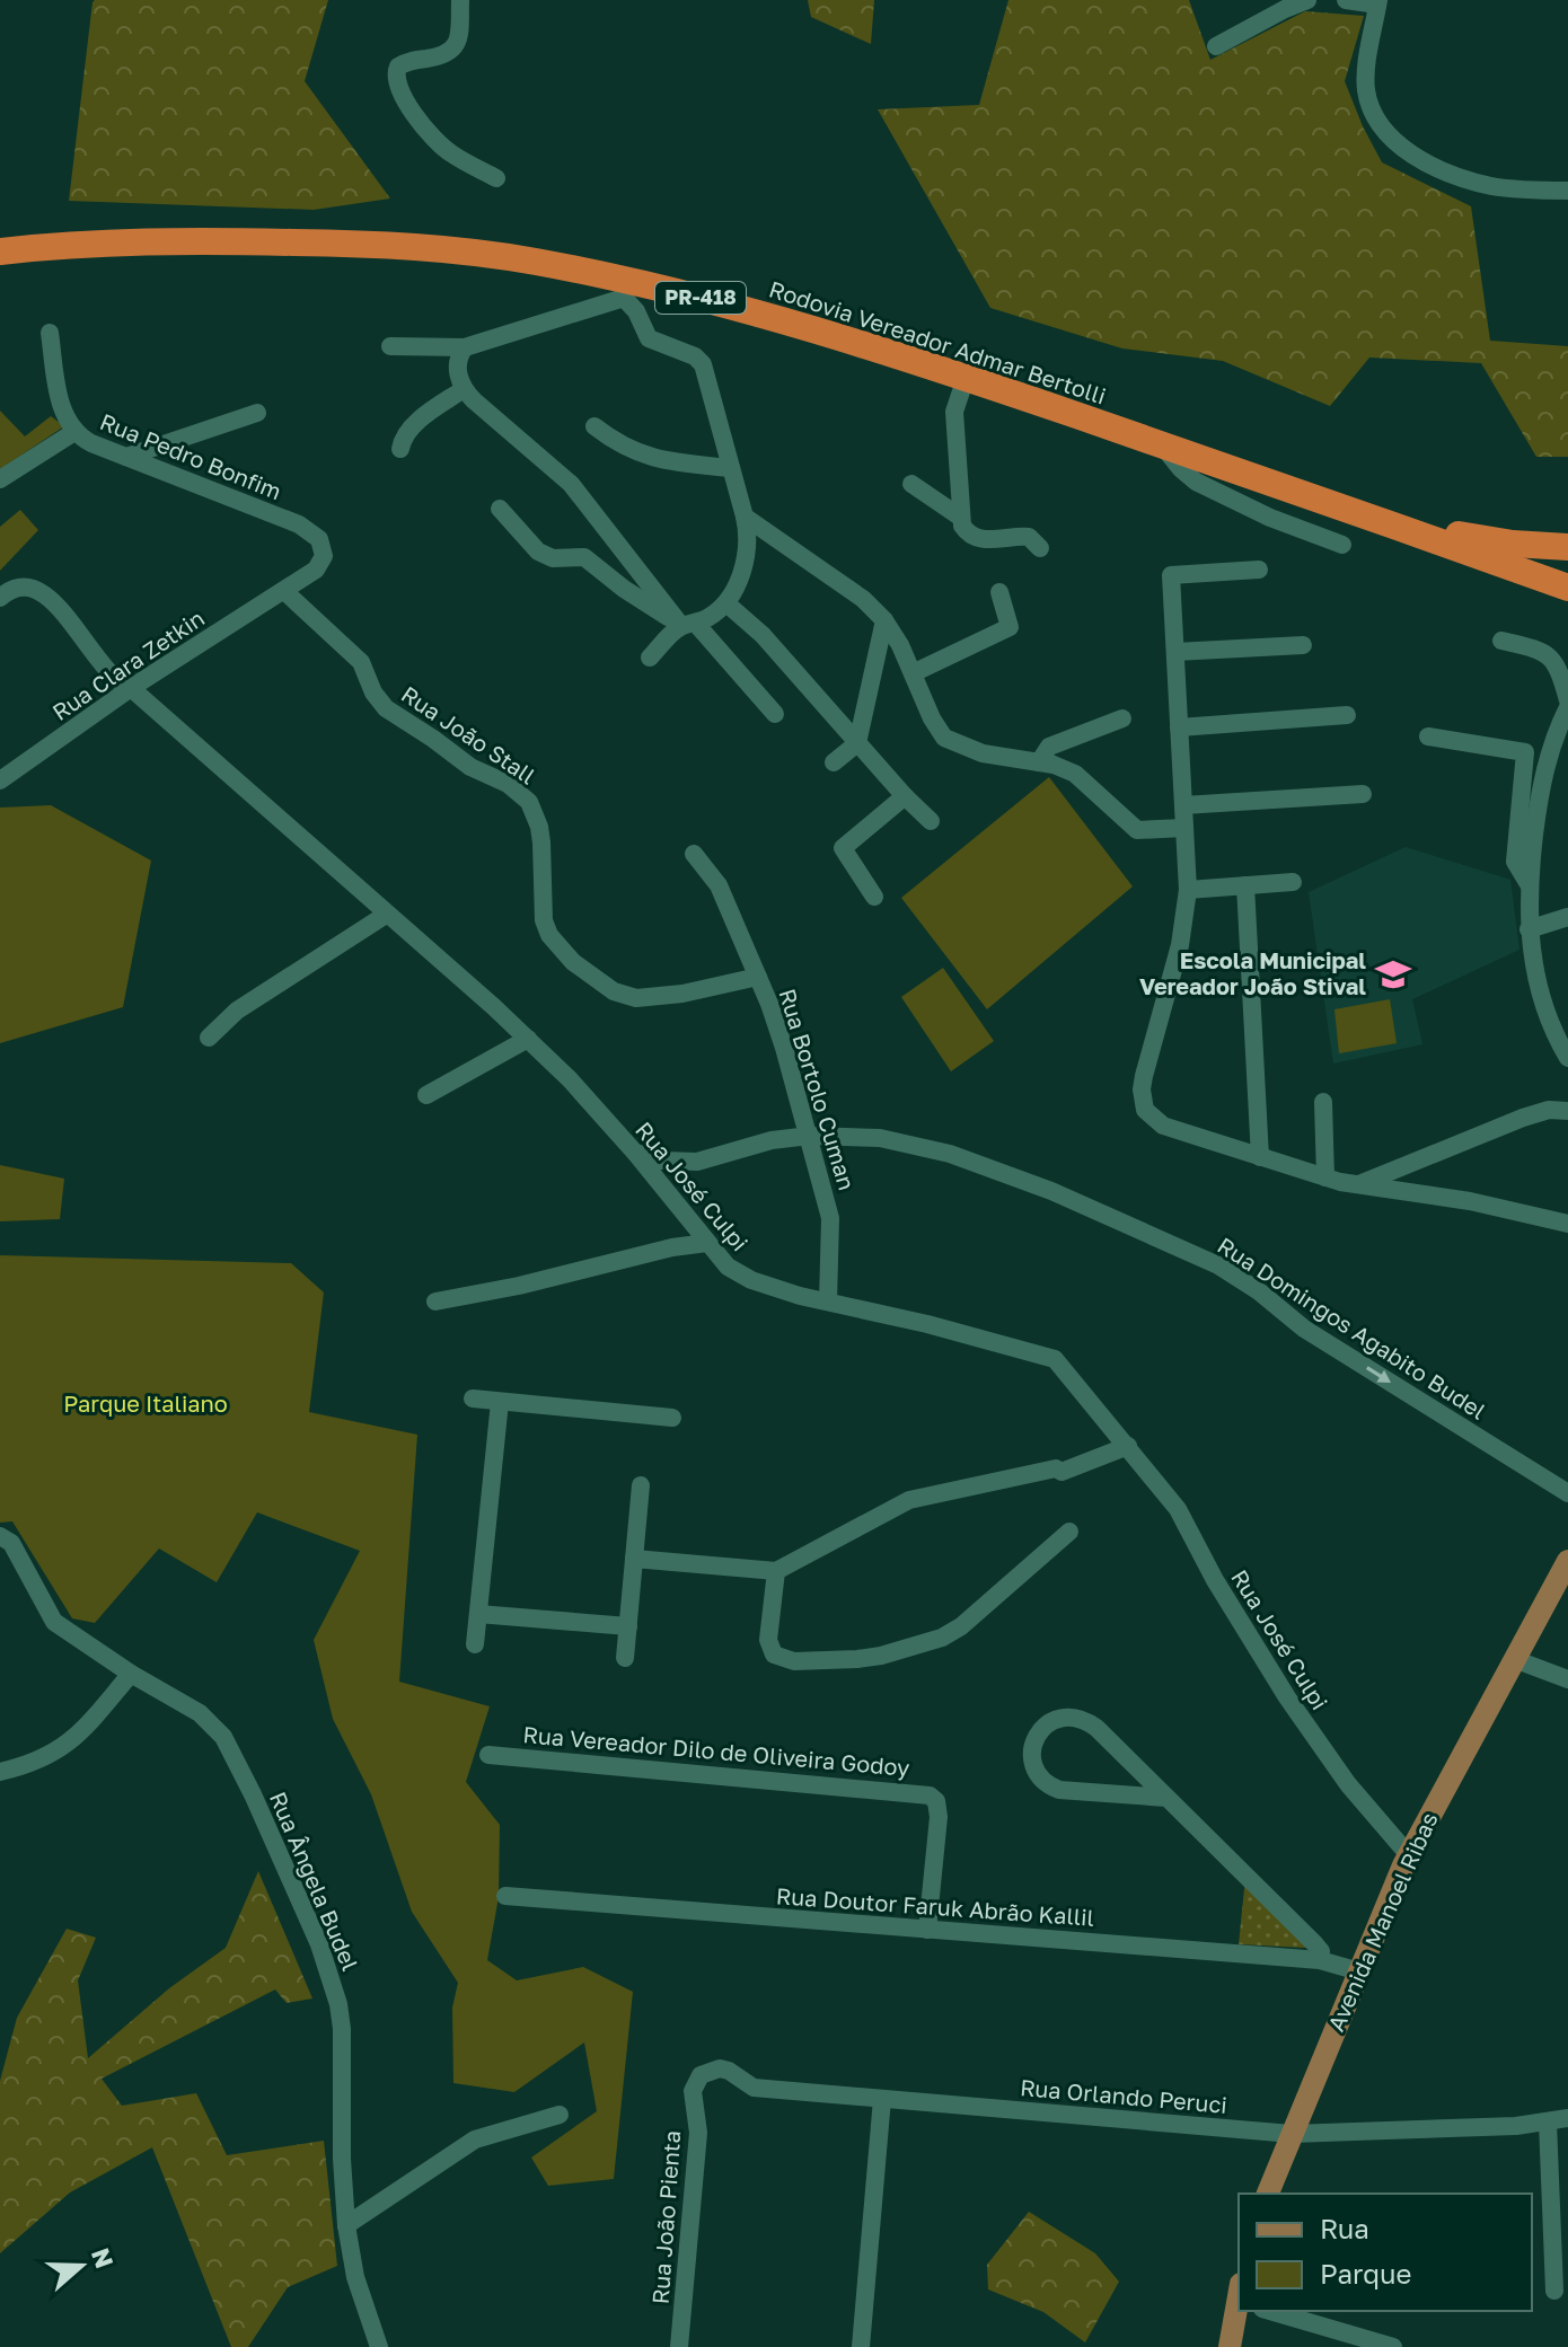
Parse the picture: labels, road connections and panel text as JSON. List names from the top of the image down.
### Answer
{
  "streets": {
    "highway": ["PR-418", "Rodovia Vereador Admar Bertolli"],
    "main road": ["Avenida Manoel Ribas"],
    "street": [
      "Rua Pedro Bonfim",
      "Rua Clara Zetkin",
      "Rua João Stall",
      "Rua Bortolo Cuman",
      "Rua José Culpi",
      "Rua Domingos Agabito Budel",
      "Rua Vereador Dilo de Oliveira Godoy",
      "Rua Ângela Budel",
      "Rua Doutor Faruk Abrão Kallil",
      "Rua Orlando Peruci",
      "Rua João Pienta"
    ]
  },
  "crossings": [
    ["Rua Pedro Bonfim", "Rua Clara Zetkin"],
    ["Rua Pedro Bonfim", "Rua João Stall"],
    ["Rua Clara Zetkin", "Rua João Stall"],
    ["Rua Clara Zetkin", "Rua José Culpi"],
    ["Rua João Stall", "Rua Bortolo Cuman"],
    ["Rua Bortolo Cuman", "Rua José Culpi"],
    ["Rua Bortolo Cuman", "Rua Domingos Agabito Budel"],
    ["Rua José Culpi", "Rua Domingos Agabito Budel"],
    ["Rua José Culpi", "Avenida Manoel Ribas"],
    ["Rua Vereador Dilo de Oliveira Godoy", "Rua Doutor Faruk Abrão Kallil"],
    ["Rua Doutor Faruk Abrão Kallil", "Avenida Manoel Ribas"],
    ["Avenida Manoel Ribas", "Rua Orlando Peruci"],
    ["Rua Orlando Peruci", "Rua João Pienta"]
  ],
  "one_way": ["Rua Domingos Agabito Budel"],
  "parks": ["Parque Italiano"],
  "places": {
    "school or university": ["Escola Municipal Vereador João Stival"]
  },
  "legend": ["Rua", "Parque"],
  "north": "right"
}
